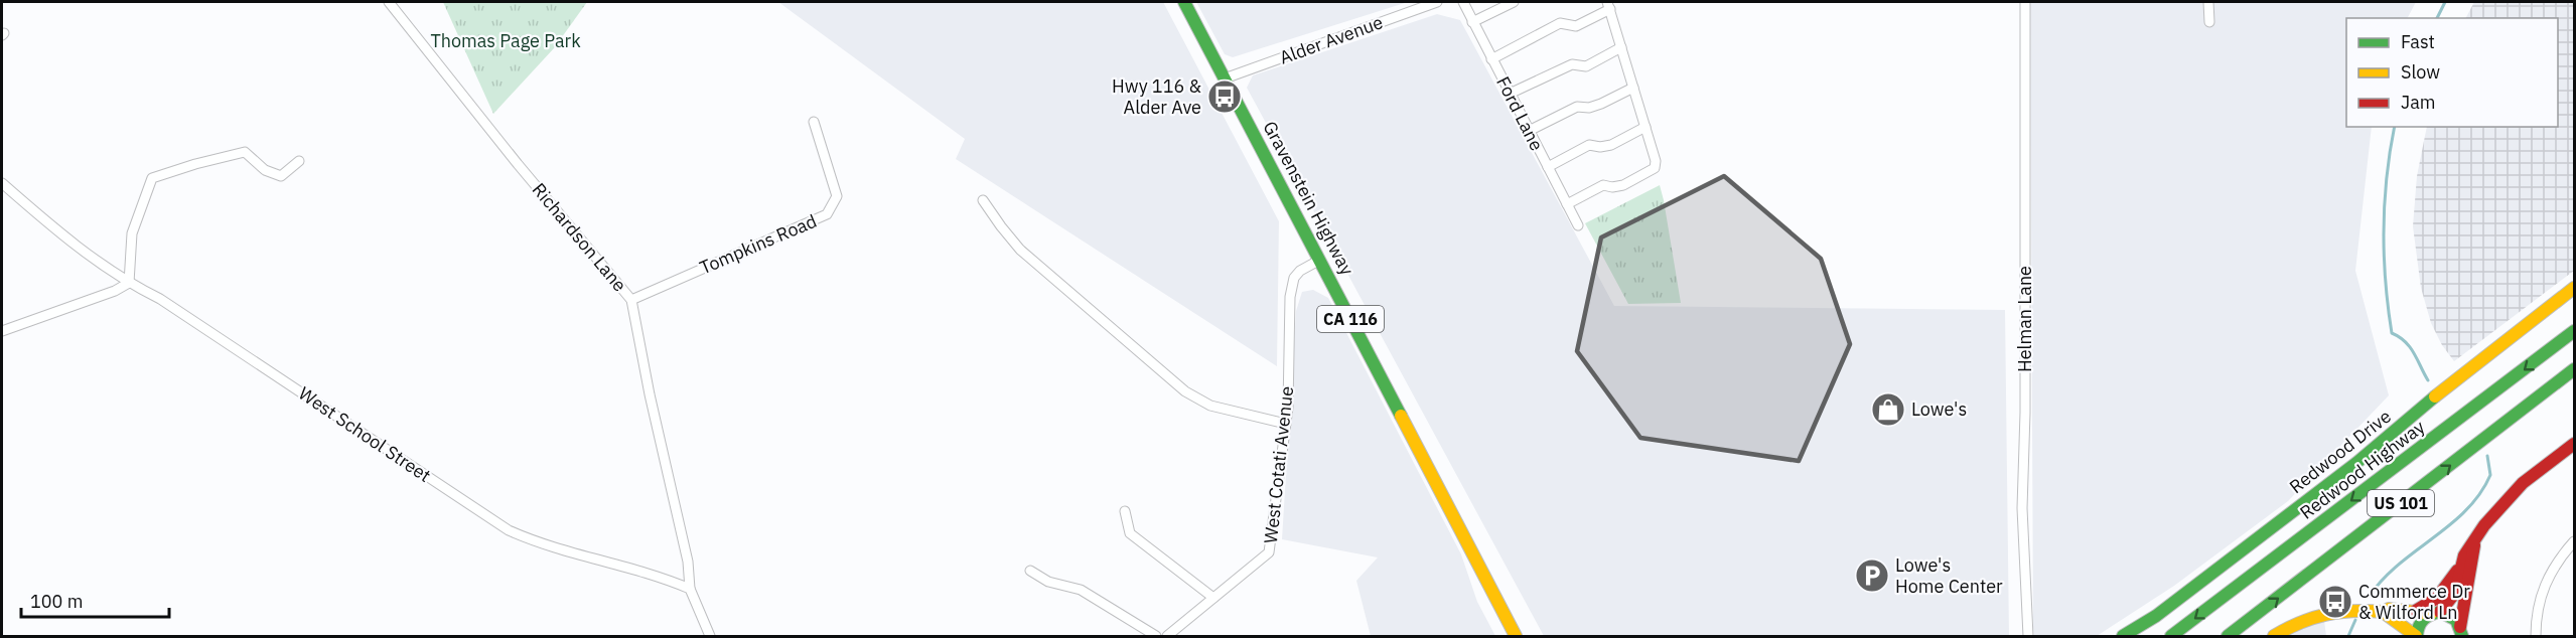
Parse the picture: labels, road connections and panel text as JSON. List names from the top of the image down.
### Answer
{
  "streets": {
    "main road": [
      "Gravenstein Highway",
      "CA 116",
      "Redwood Drive",
      "Redwood Highway",
      "US 101"
    ],
    "street": [
      "Alder Avenue",
      "Ford Lane",
      "Richardson Lane",
      "Tompkins Road",
      "Helman Lane",
      "West School Street",
      "West Cotati Avenue"
    ]
  },
  "crossings": [
    ["Alder Avenue", "Gravenstein Highway"],
    ["Gravenstein Highway", "West Cotati Avenue"],
    ["Richardson Lane", "Tompkins Road"],
    ["Richardson Lane", "West School Street"]
  ],
  "parks": ["Thomas Page Park"],
  "places": {
    "bus stop": ["Hwy 116 & Alder Ave", "Commerce Dr & Wilford Ln"],
    "shop": ["Lowe's"],
    "parking": ["Lowe's Home Center"]
  },
  "legend": ["Fast", "Slow", "Jam"],
  "scale_bar": "100 m"
}
